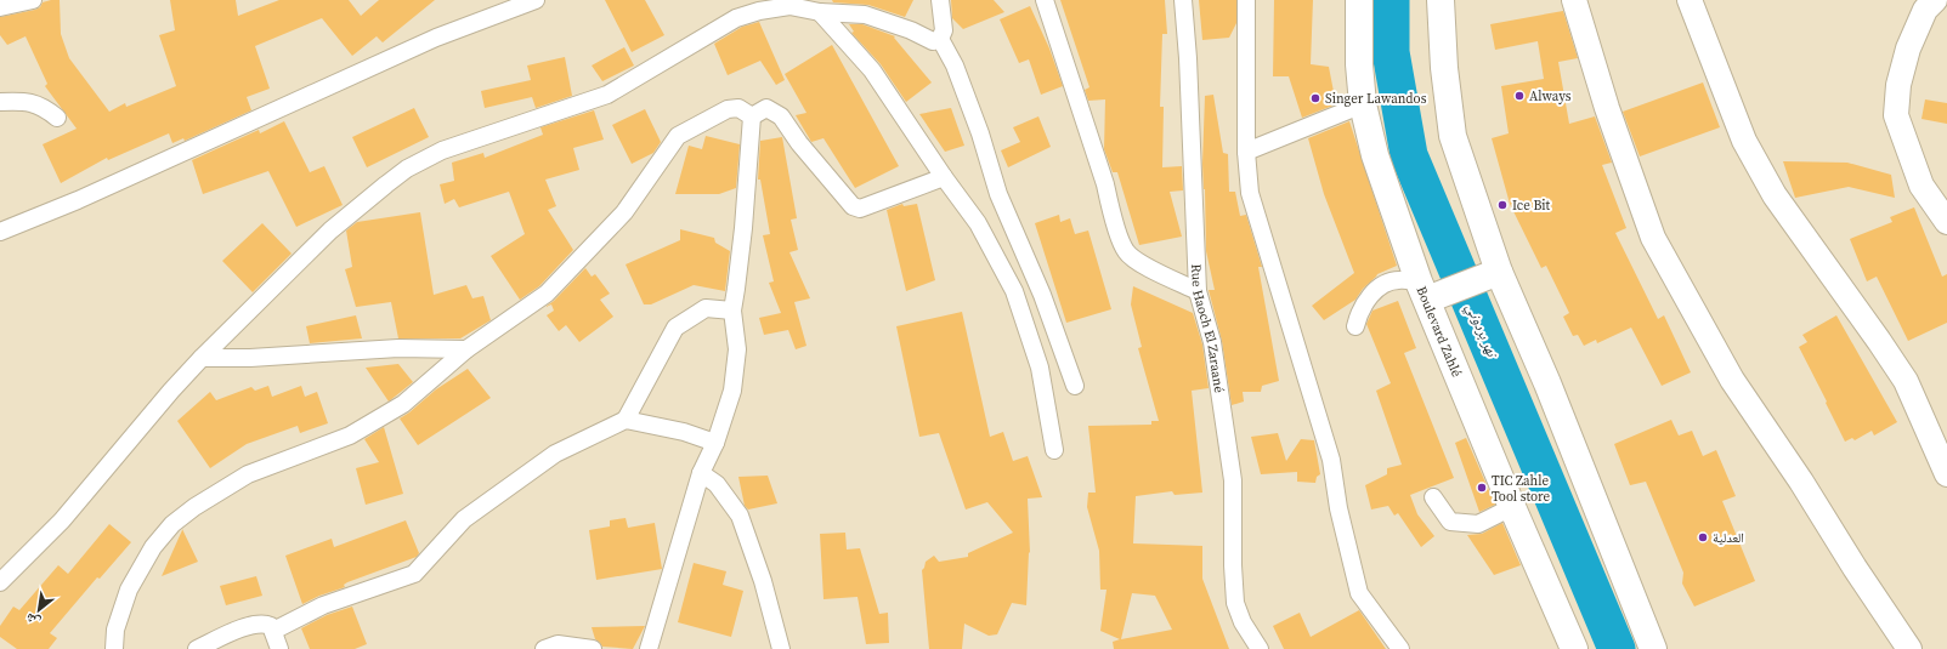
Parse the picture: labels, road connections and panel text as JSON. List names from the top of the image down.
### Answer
{
  "streets": {
    "highway": ["Boulevard Zahlé"],
    "street": ["Rue Haoch El Zaraané"]
  },
  "water": ["نهر بردوني"],
  "places": [
    "Always",
    "Singer Lawandos",
    "Ice Bit",
    "TIC Zahle Tool store",
    "العدلية"
  ],
  "north": "bottom left"
}
